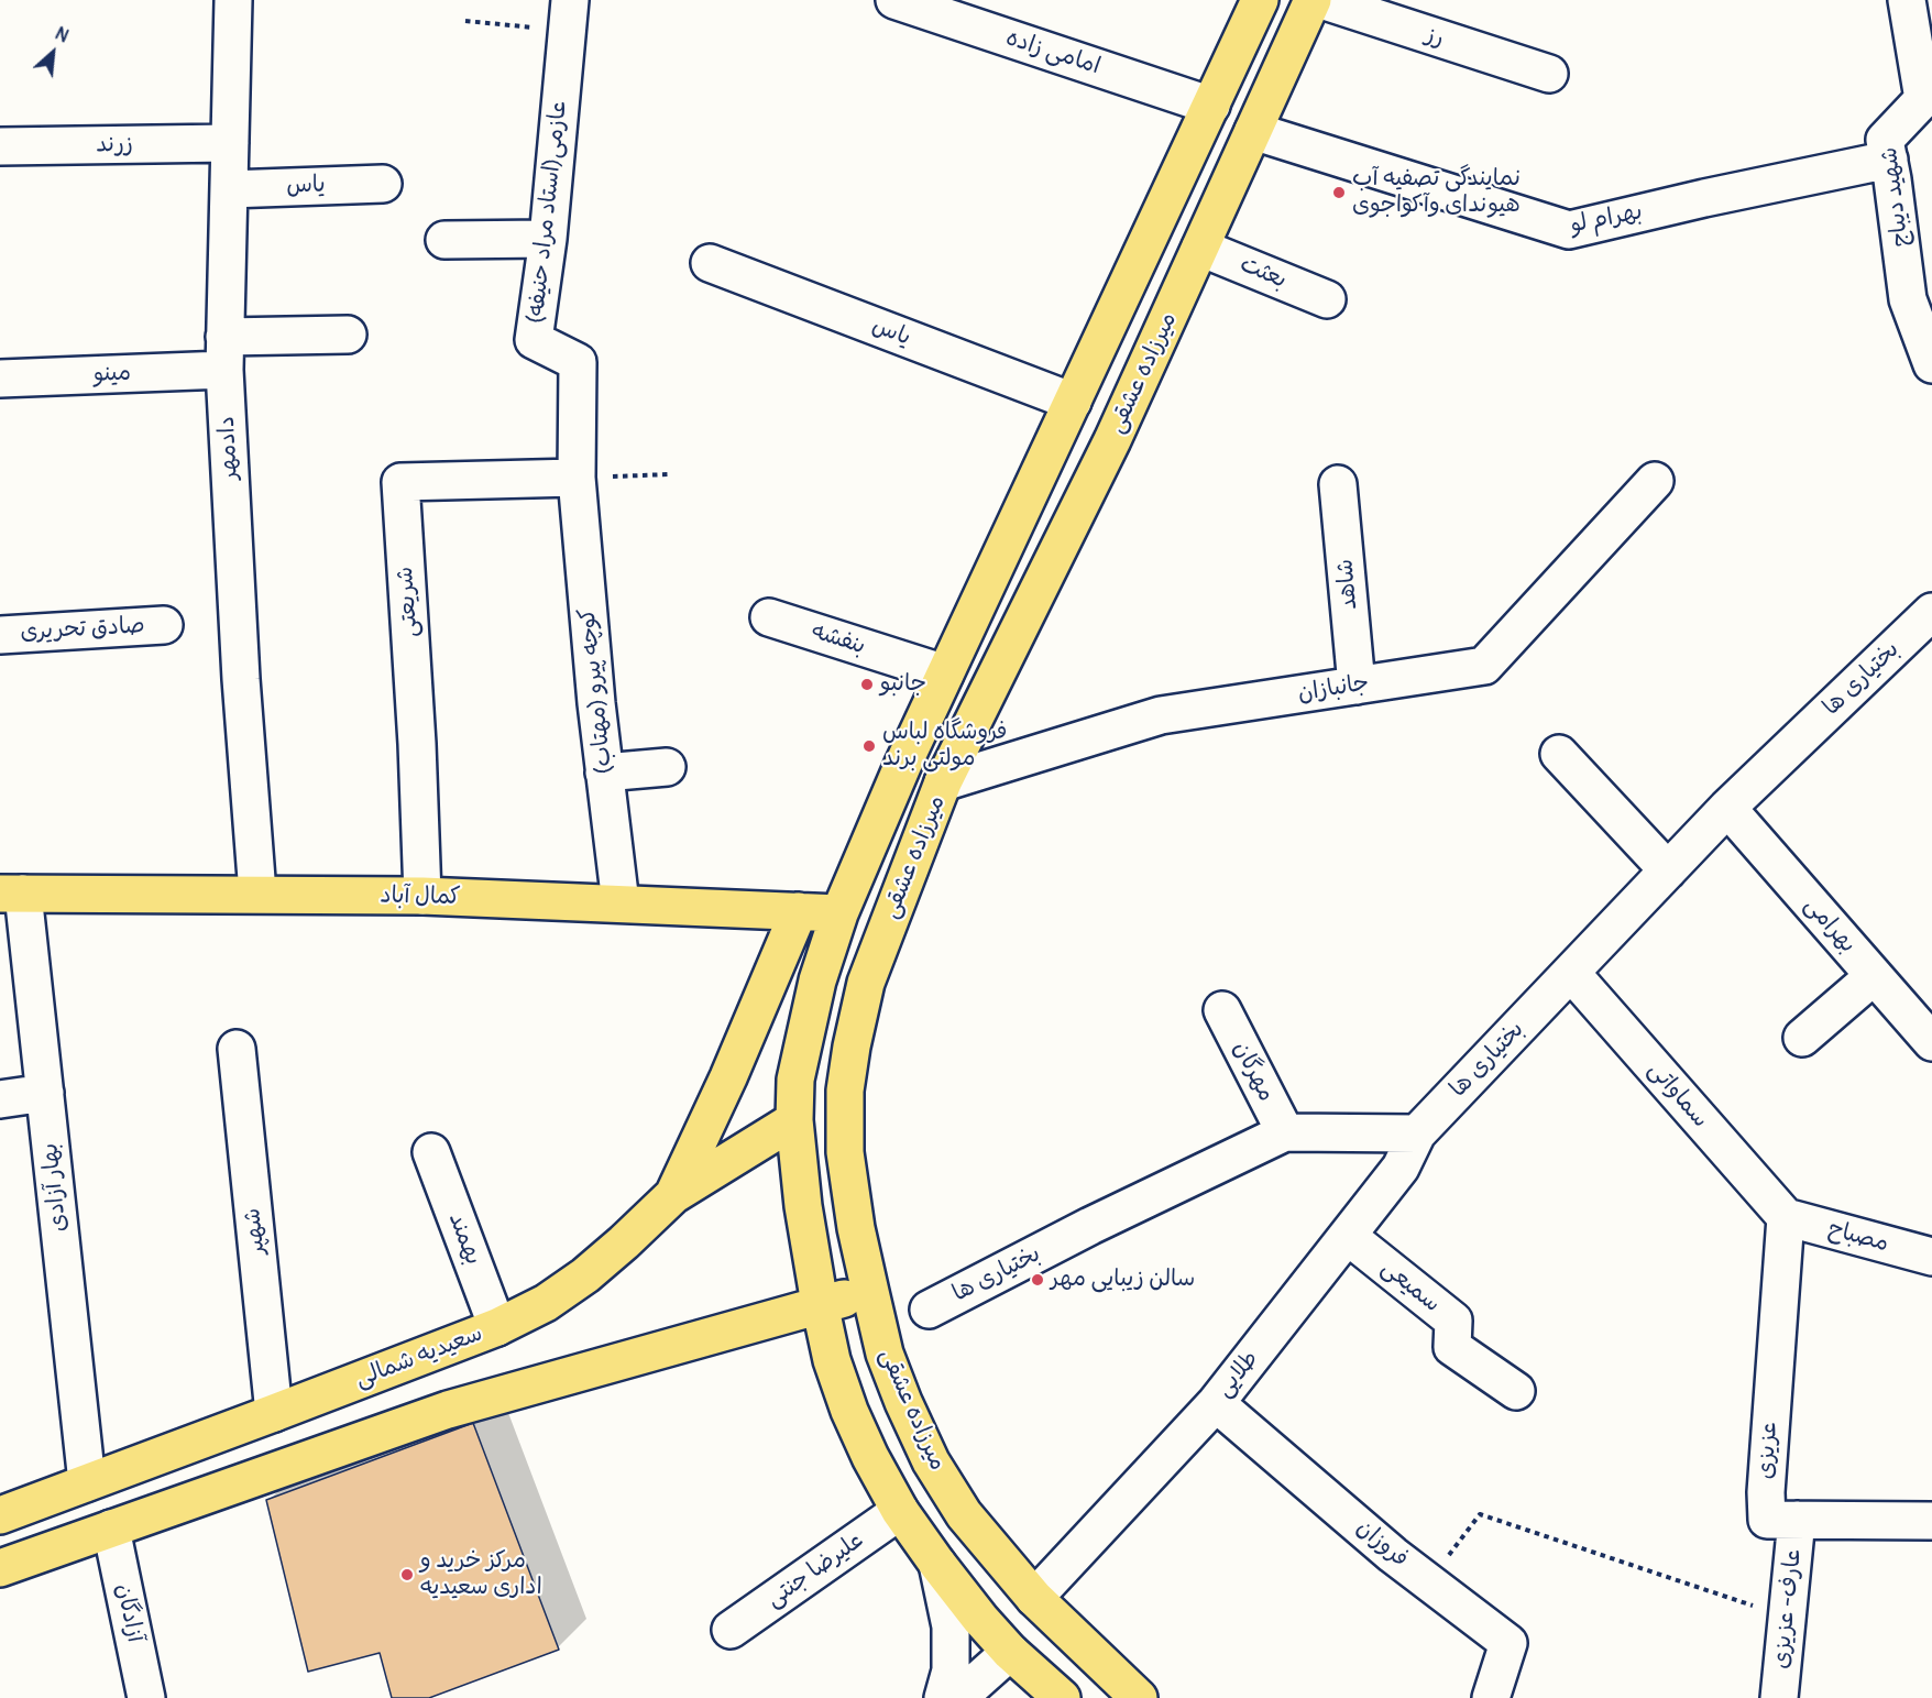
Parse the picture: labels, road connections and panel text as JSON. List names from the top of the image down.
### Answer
{
  "streets": {
    "main road": ["میرزاده عشقی", "کمال آباد", "سعیدیه شمالی"],
    "street": [
      "رز",
      "امامی زاده",
      "زرند",
      "یاس",
      "شهید دیباج",
      "عازمی(استاد مراد حنیفه)",
      "بهرام لو",
      "بعثت",
      "مینو",
      "دادمهر",
      "شاهد",
      "شریعتی",
      "صادق تحریری",
      "بنفشه",
      "بختیاری ها",
      "جانبازان",
      "کوچه پیرو (مهتاب)",
      "بهرامی",
      "مهرگان",
      "سماواتی",
      "بهار آزادی",
      "شهپر",
      "مصباح",
      "بهمند",
      "سمیعی",
      "طلایی",
      "عزیزی",
      "فروزان",
      "علیرضا جنتی",
      "عارف- عزیزی",
      "آزادگان"
    ]
  },
  "crossings": [
    ["امامی زاده", "میرزاده عشقی"],
    ["زرند", "دادمهر"],
    ["یاس", "میرزاده عشقی"],
    ["یاس", "دادمهر"],
    ["شهید دیباج", "بهرام لو"],
    ["عازمی(استاد مراد حنیفه)", "شریعتی"],
    ["عازمی(استاد مراد حنیفه)", "کوچه پیرو (مهتاب)"],
    ["بهرام لو", "میرزاده عشقی"],
    ["بعثت", "میرزاده عشقی"],
    ["میرزاده عشقی", "بنفشه"],
    ["میرزاده عشقی", "جانبازان"],
    ["میرزاده عشقی", "کمال آباد"],
    ["میرزاده عشقی", "سعیدیه شمالی"],
    ["میرزاده عشقی", "طلایی"],
    ["میرزاده عشقی", "علیرضا جنتی"],
    ["مینو", "دادمهر"],
    ["دادمهر", "کمال آباد"],
    ["شاهد", "جانبازان"],
    ["شریعتی", "کوچه پیرو (مهتاب)"],
    ["شریعتی", "کمال آباد"],
    ["بختیاری ها", "بهرامی"],
    ["بختیاری ها", "مهرگان"],
    ["بختیاری ها", "سماواتی"],
    ["بختیاری ها", "طلایی"],
    ["کوچه پیرو (مهتاب)", "کمال آباد"],
    ["کمال آباد", "بهار آزادی"],
    ["سماواتی", "مصباح"],
    ["سماواتی", "عزیزی"],
    ["بهار آزادی", "سعیدیه شمالی"],
    ["شهپر", "سعیدیه شمالی"],
    ["مصباح", "عزیزی"],
    ["بهمند", "سعیدیه شمالی"],
    ["سمیعی", "طلایی"],
    ["طلایی", "فروزان"],
    ["عزیزی", "عارف- عزیزی"]
  ],
  "places": [
    "نمایندگی تصفیه آب هیوندای وآکواجوی",
    "جانبو",
    "فروشگاه لباس مولتی برند",
    "سالن زیبایی مهر",
    "مرکز خرید و اداری سعیدیه"
  ],
  "north": "top right"
}
